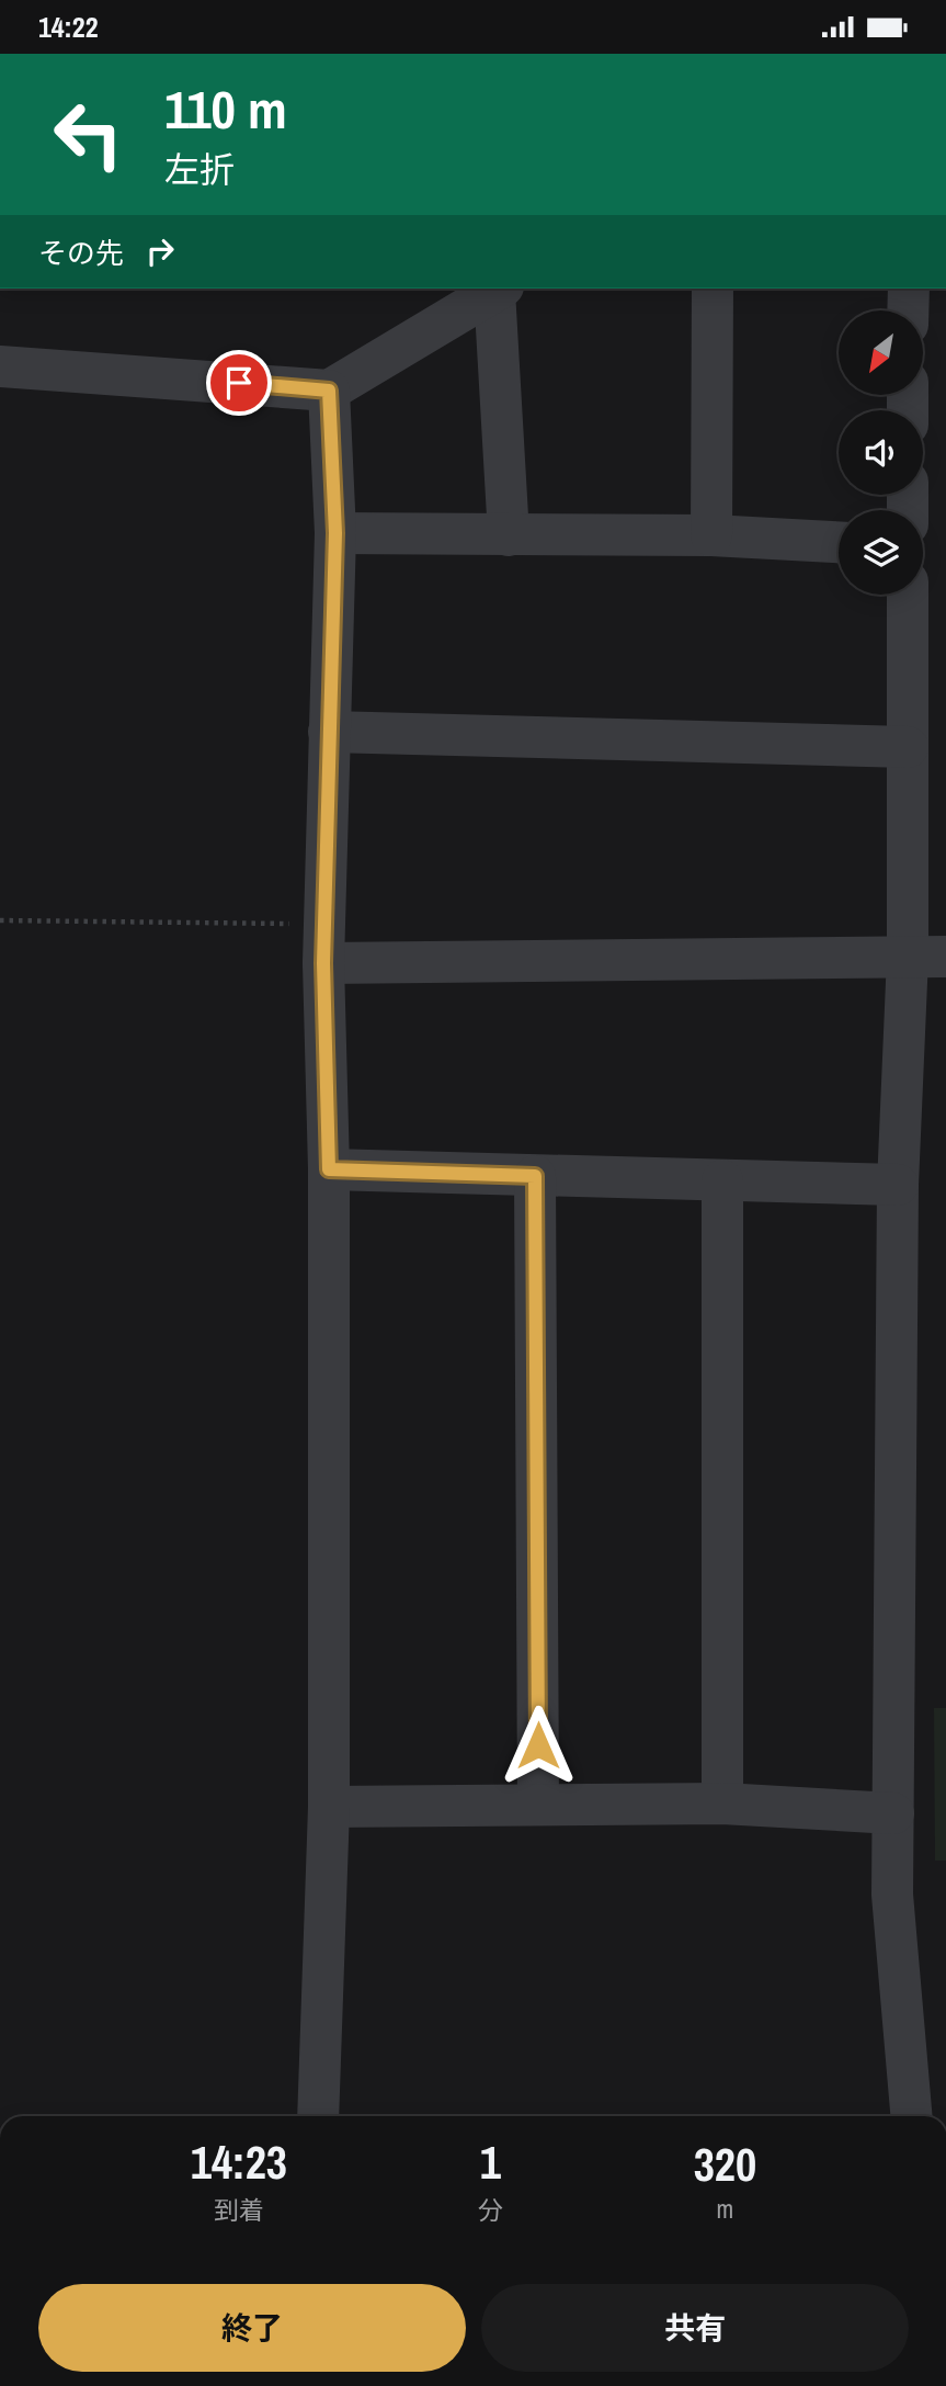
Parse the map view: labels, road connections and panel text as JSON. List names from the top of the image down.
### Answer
{
  "north": "bottom left",
  "page": {
    "status": "14:22",
    "turn": ["110 m", "左折"],
    "then": "その先",
    "eta": [
      "14:23",
      "到着",
      "1",
      "分",
      "320",
      "m"
    ],
    "buttons": ["終了", "共有"]
  }
}
